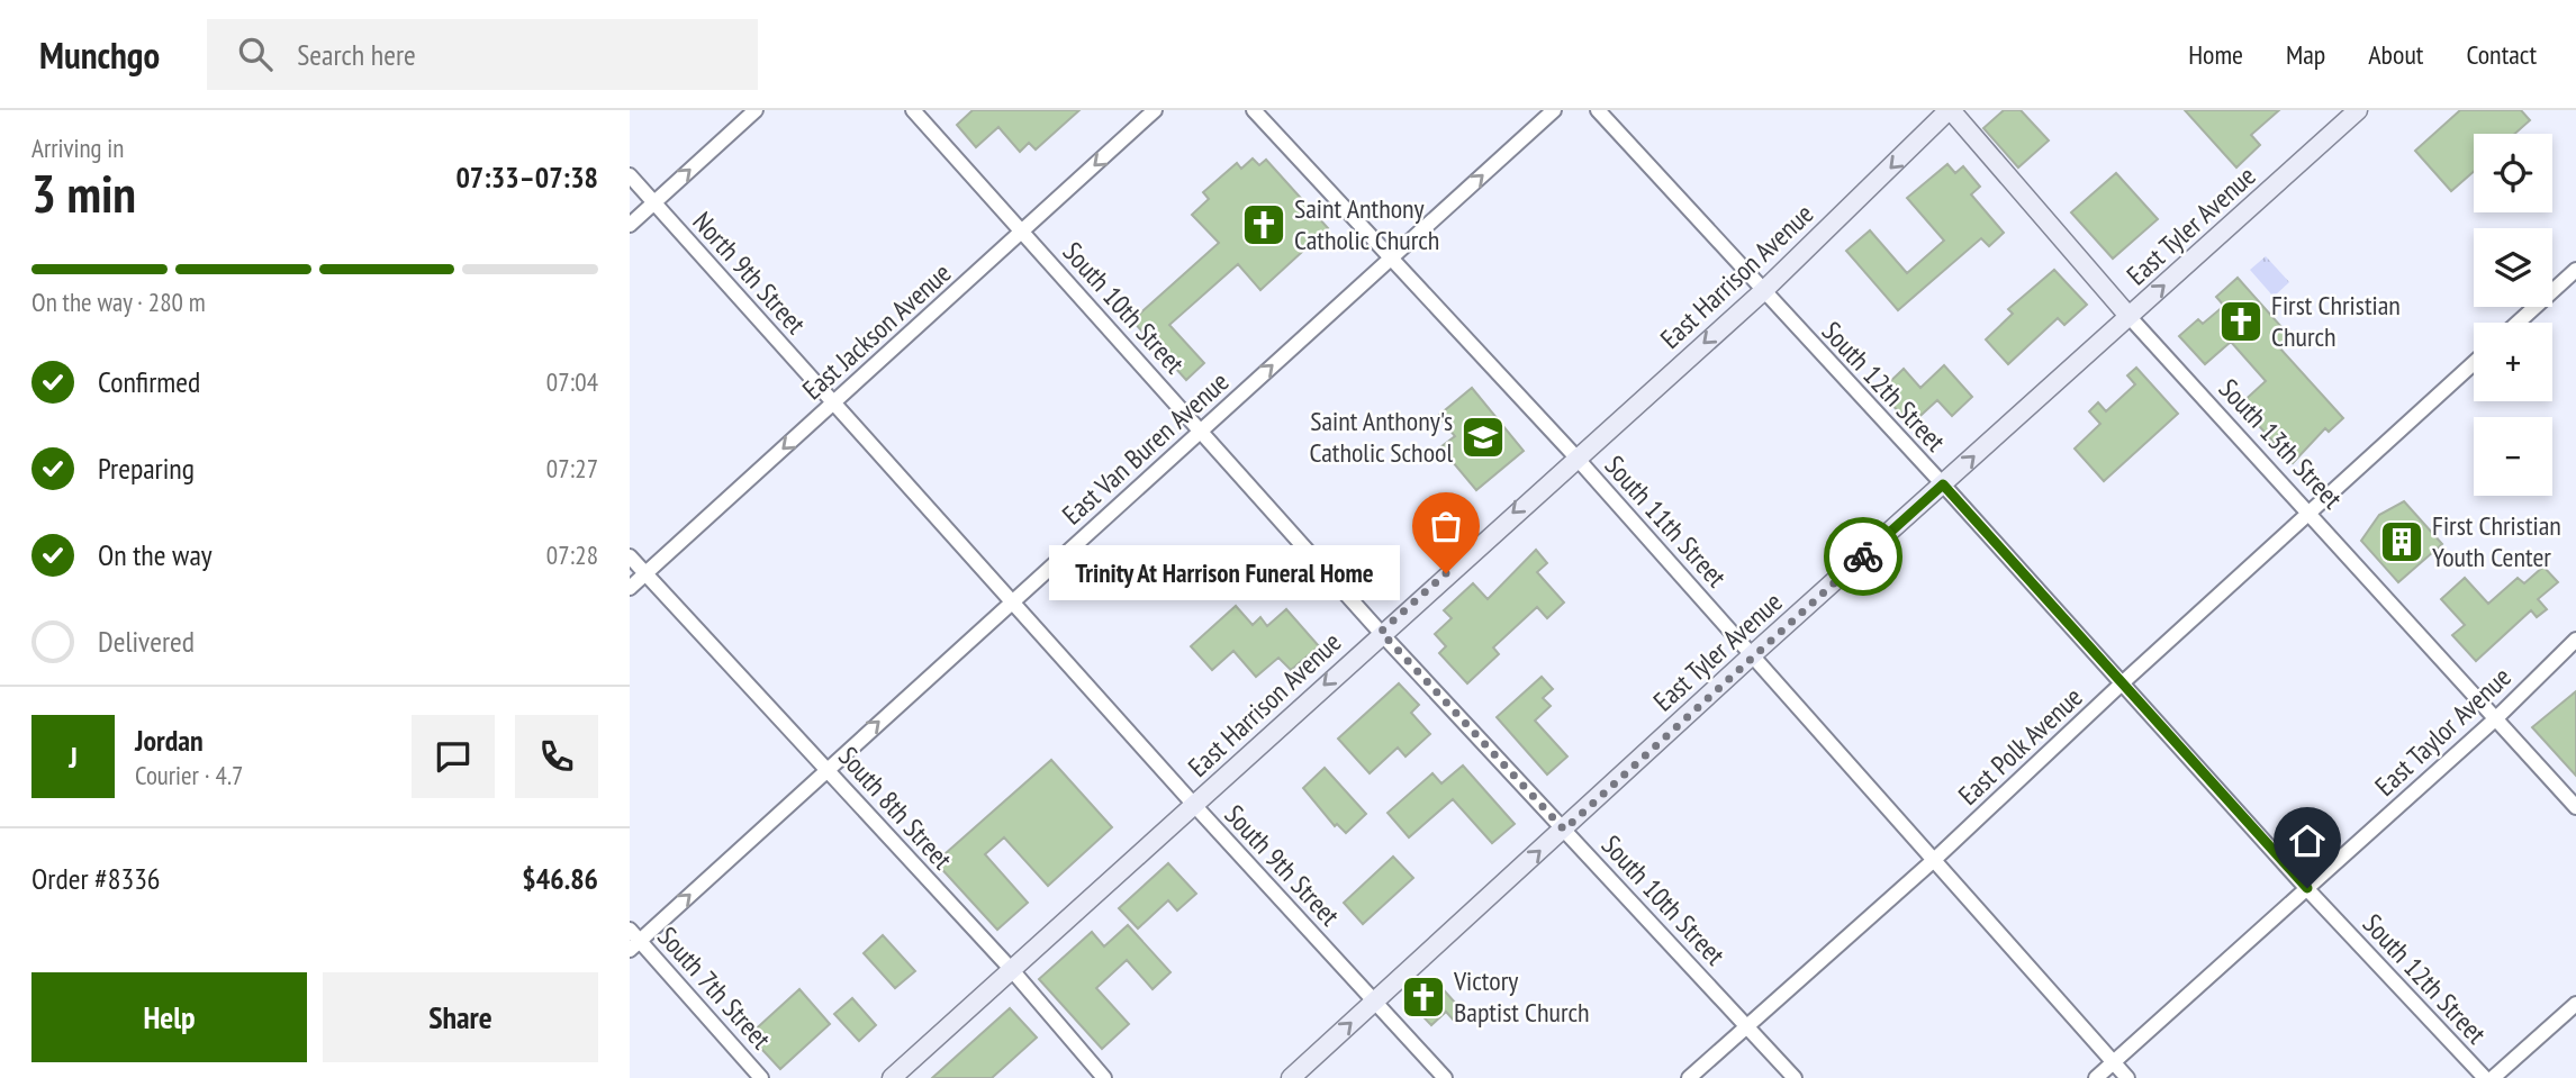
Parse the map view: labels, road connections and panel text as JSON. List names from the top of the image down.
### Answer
{
  "streets": {
    "main road": ["East Tyler Avenue", "East Harrison Avenue", "South 13th Street"],
    "street": [
      "North 9th Street",
      "South 10th Street",
      "East Jackson Avenue",
      "South 12th Street",
      "East Van Buren Avenue",
      "South 11th Street",
      "East Taylor Avenue",
      "East Polk Avenue",
      "South 8th Street",
      "South 9th Street",
      "South 7th Street"
    ]
  },
  "crossings": [
    ["East Tyler Avenue", "South 10th Street"],
    ["East Tyler Avenue", "South 12th Street"],
    ["East Tyler Avenue", "South 13th Street"],
    ["East Tyler Avenue", "South 11th Street"],
    ["East Tyler Avenue", "South 9th Street"],
    ["North 9th Street", "East Jackson Avenue"],
    ["North 9th Street", "South 9th Street"],
    ["East Harrison Avenue", "South 10th Street"],
    ["East Harrison Avenue", "South 12th Street"],
    ["East Harrison Avenue", "South 13th Street"],
    ["East Harrison Avenue", "South 11th Street"],
    ["East Harrison Avenue", "South 8th Street"],
    ["East Harrison Avenue", "South 9th Street"],
    ["South 10th Street", "East Jackson Avenue"],
    ["South 10th Street", "East Van Buren Avenue"],
    ["South 10th Street", "East Polk Avenue"],
    ["East Jackson Avenue", "South 8th Street"],
    ["East Jackson Avenue", "South 9th Street"],
    ["South 12th Street", "East Taylor Avenue"],
    ["South 12th Street", "East Polk Avenue"],
    ["South 13th Street", "East Taylor Avenue"],
    ["South 13th Street", "East Polk Avenue"],
    ["East Van Buren Avenue", "South 11th Street"],
    ["East Van Buren Avenue", "South 8th Street"],
    ["East Van Buren Avenue", "South 9th Street"],
    ["East Van Buren Avenue", "South 7th Street"],
    ["South 11th Street", "East Taylor Avenue"],
    ["South 11th Street", "East Polk Avenue"]
  ],
  "one_way": [
    "East Tyler Avenue",
    "East Harrison Avenue",
    "East Jackson Avenue",
    "East Van Buren Avenue"
  ],
  "places": {
    "church": ["Saint Anthony Catholic Church", "First Christian Church", "Victory Baptist Church"],
    "school or university": ["Saint Anthony's Catholic School"],
    "building": ["First Christian Youth Center"],
    "other": ["Trinity At Harrison Funeral Home"]
  },
  "page": {
    "header": "Munchgo",
    "search": "Search here",
    "nav": [
      "Home",
      "Map",
      "About",
      "Contact"
    ],
    "heading": ["3 min", "Arriving in", "07:33–07:38"],
    "panel": [
      "Jordan",
      "Courier · 4.7",
      "Order #8336",
      "$46.86"
    ],
    "map_buttons": ["+", "−"],
    "bar": "On the way · 280 m",
    "list": [
      ["Confirmed", "07:04"],
      ["Preparing", "07:27"],
      ["On the way", "07:28"],
      "Delivered"
    ],
    "bubble": "Trinity At Harrison Funeral Home",
    "round": "J",
    "buttons": ["Help", "Share"]
  }
}
